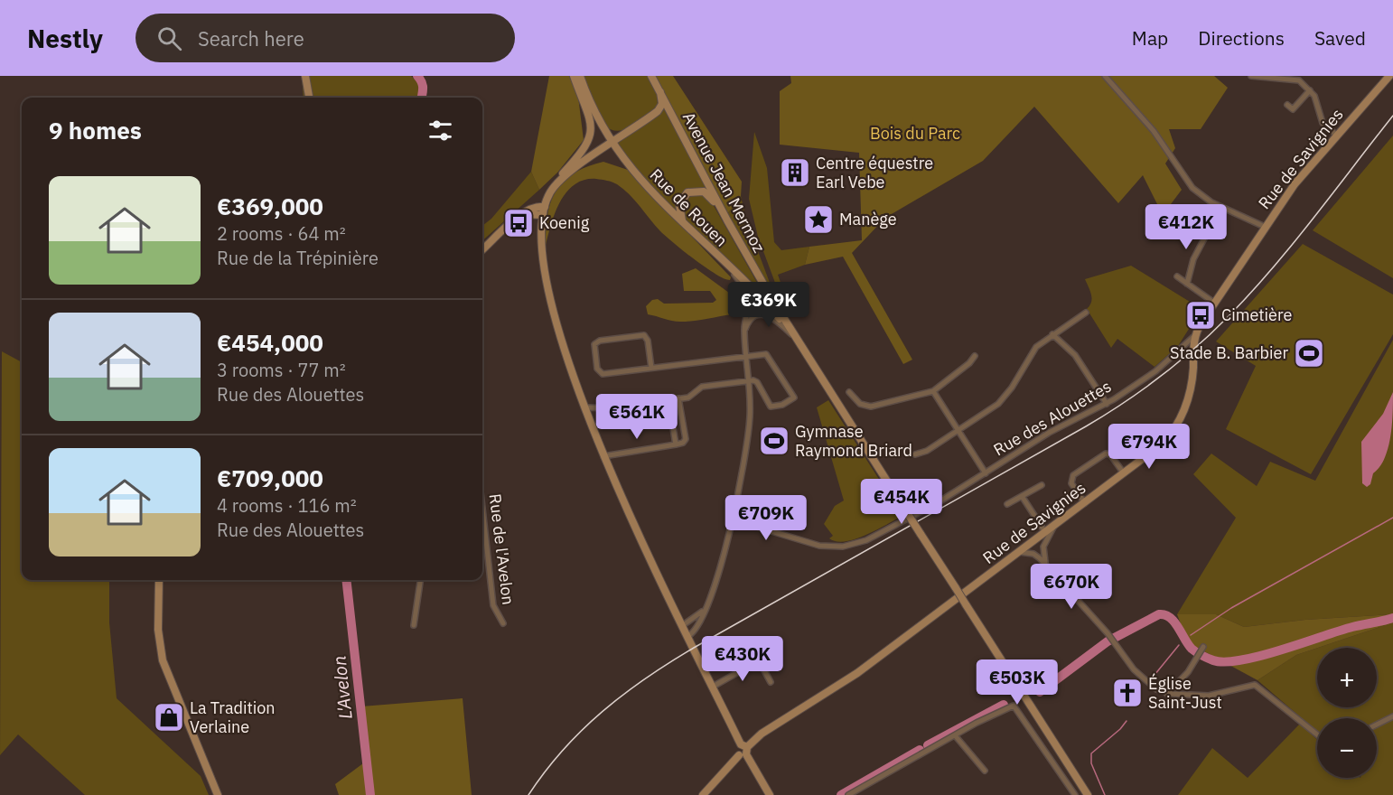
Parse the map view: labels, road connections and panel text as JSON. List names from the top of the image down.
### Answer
{
  "streets": {
    "street": [
      "Rue de Savignies",
      "Avenue Jean Mermoz",
      "Rue de Rouen",
      "Rue des Alouettes",
      "Rue de l'Avelon"
    ]
  },
  "crossings": [
    ["Rue de Savignies", "Rue des Alouettes"],
    ["Avenue Jean Mermoz", "Rue de Rouen"]
  ],
  "water": ["L'Avelon"],
  "parks": ["Bois du Parc"],
  "places": {
    "building": ["Centre équestre Earl Vebe"],
    "place": ["Manège"],
    "bus stop": ["Koenig", "Cimetière"],
    "sports": ["Stade B. Barbier", "Gymnase Raymond Briard"],
    "church": ["Église Saint-Just"],
    "shop": ["La Tradition Verlaine"]
  },
  "page": {
    "header": "Nestly",
    "search": "Search here",
    "nav": ["Map", "Directions", "Saved"],
    "heading": "9 homes",
    "list": [
      {
        "name": "€369,000",
        "note": "2 rooms · 64 m² · Rue de la Trépinière"
      },
      {
        "name": "€454,000",
        "note": "3 rooms · 77 m² · Rue des Alouettes"
      },
      {
        "name": "€709,000",
        "note": "4 rooms · 116 m² · Rue des Alouettes"
      }
    ],
    "price": [
      "€412K",
      "€369K",
      "€561K",
      "€794K",
      "€454K",
      "€709K",
      "€670K",
      "€430K",
      "€503K"
    ],
    "map_buttons": ["+", "−"]
  }
}
